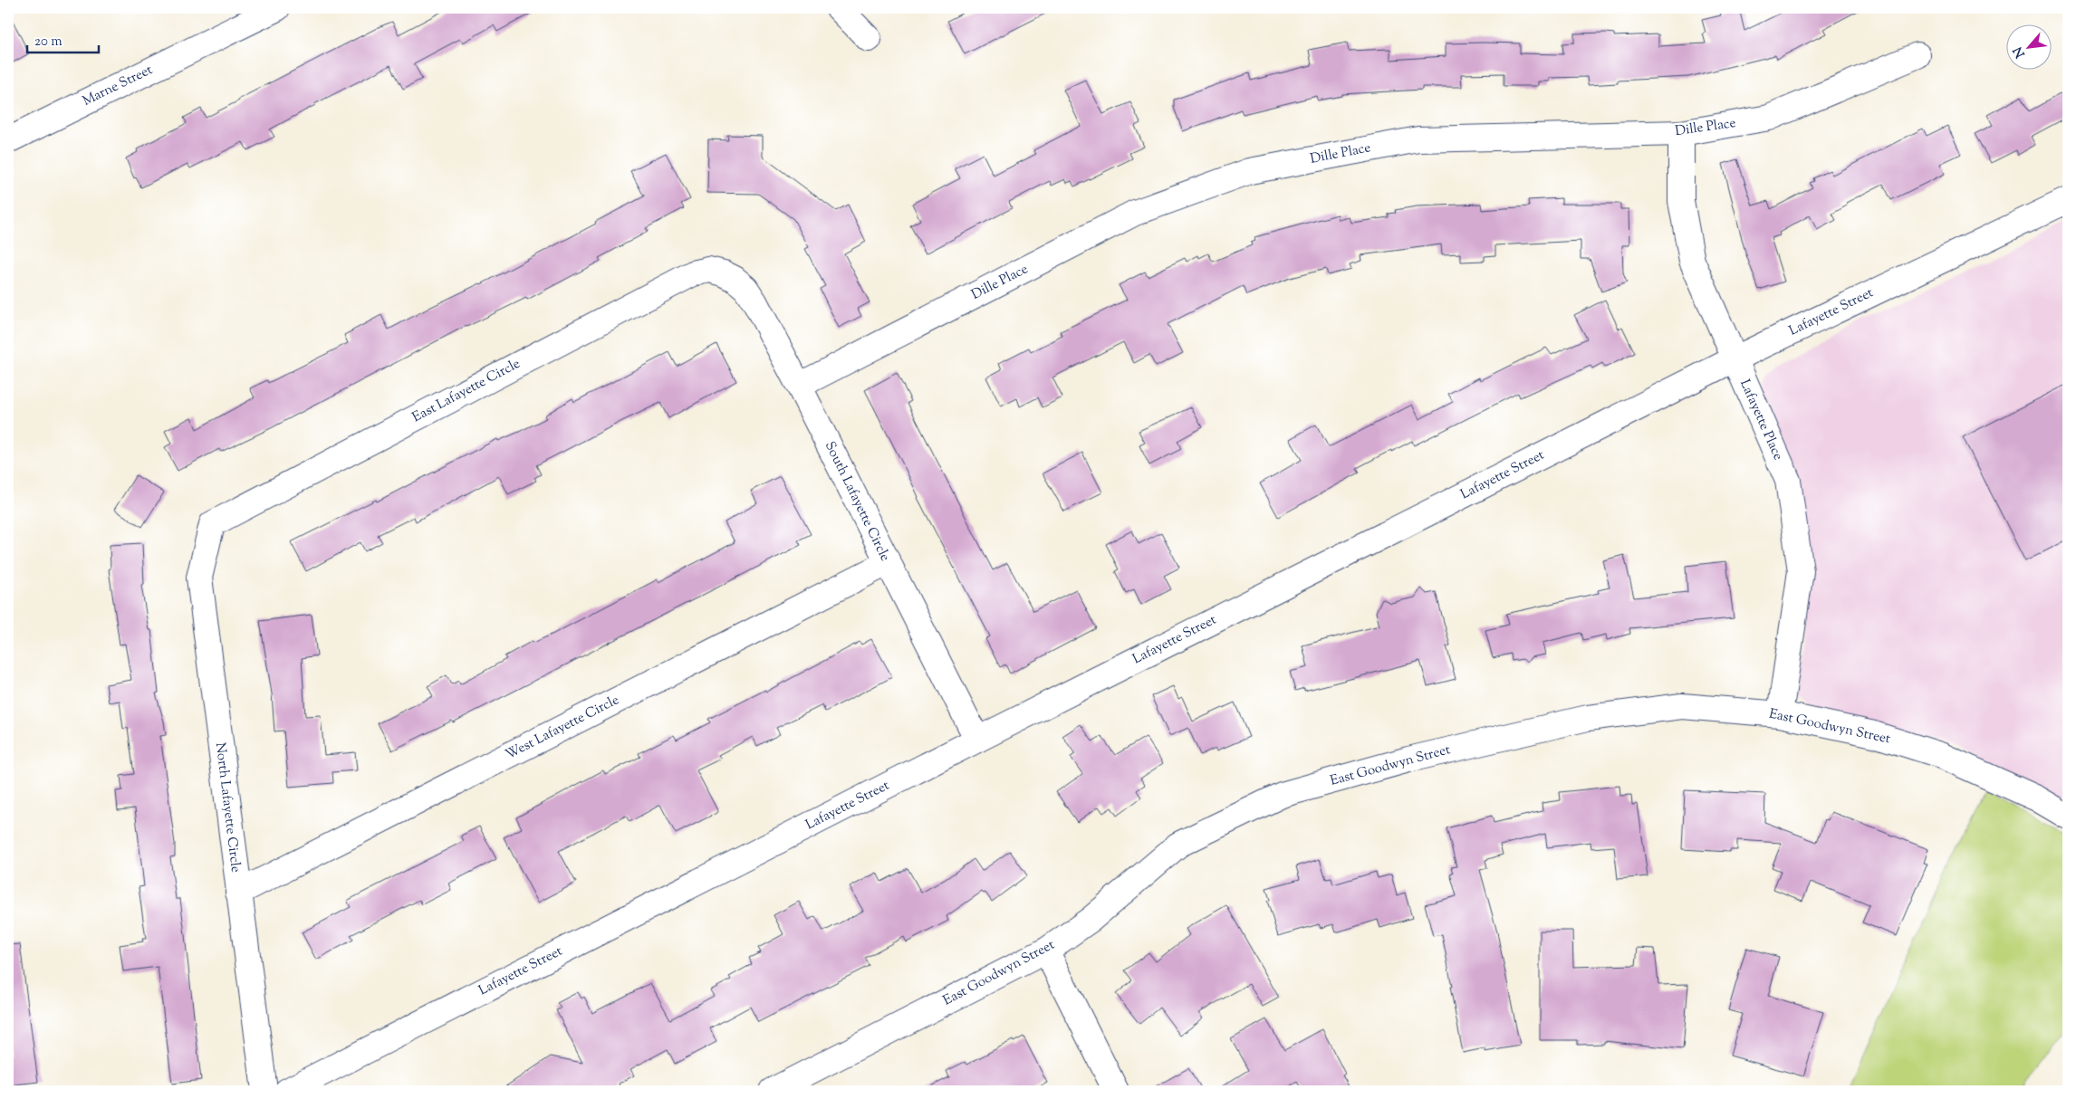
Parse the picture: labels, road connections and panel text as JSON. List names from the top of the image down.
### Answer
{
  "streets": {
    "street": [
      "Marne Street",
      "Dille Place",
      "Lafayette Street",
      "East Lafayette Circle",
      "Lafayette Place",
      "South Lafayette Circle",
      "East Goodwyn Street",
      "West Lafayette Circle",
      "North Lafayette Circle"
    ]
  },
  "crossings": [
    ["Dille Place", "Lafayette Place"],
    ["Dille Place", "South Lafayette Circle"],
    ["Lafayette Street", "Lafayette Place"],
    ["Lafayette Street", "South Lafayette Circle"],
    ["East Lafayette Circle", "South Lafayette Circle"],
    ["East Lafayette Circle", "North Lafayette Circle"],
    ["Lafayette Place", "East Goodwyn Street"],
    ["South Lafayette Circle", "West Lafayette Circle"],
    ["West Lafayette Circle", "North Lafayette Circle"]
  ],
  "scale_bar": "20 m",
  "north": "bottom left"
}
